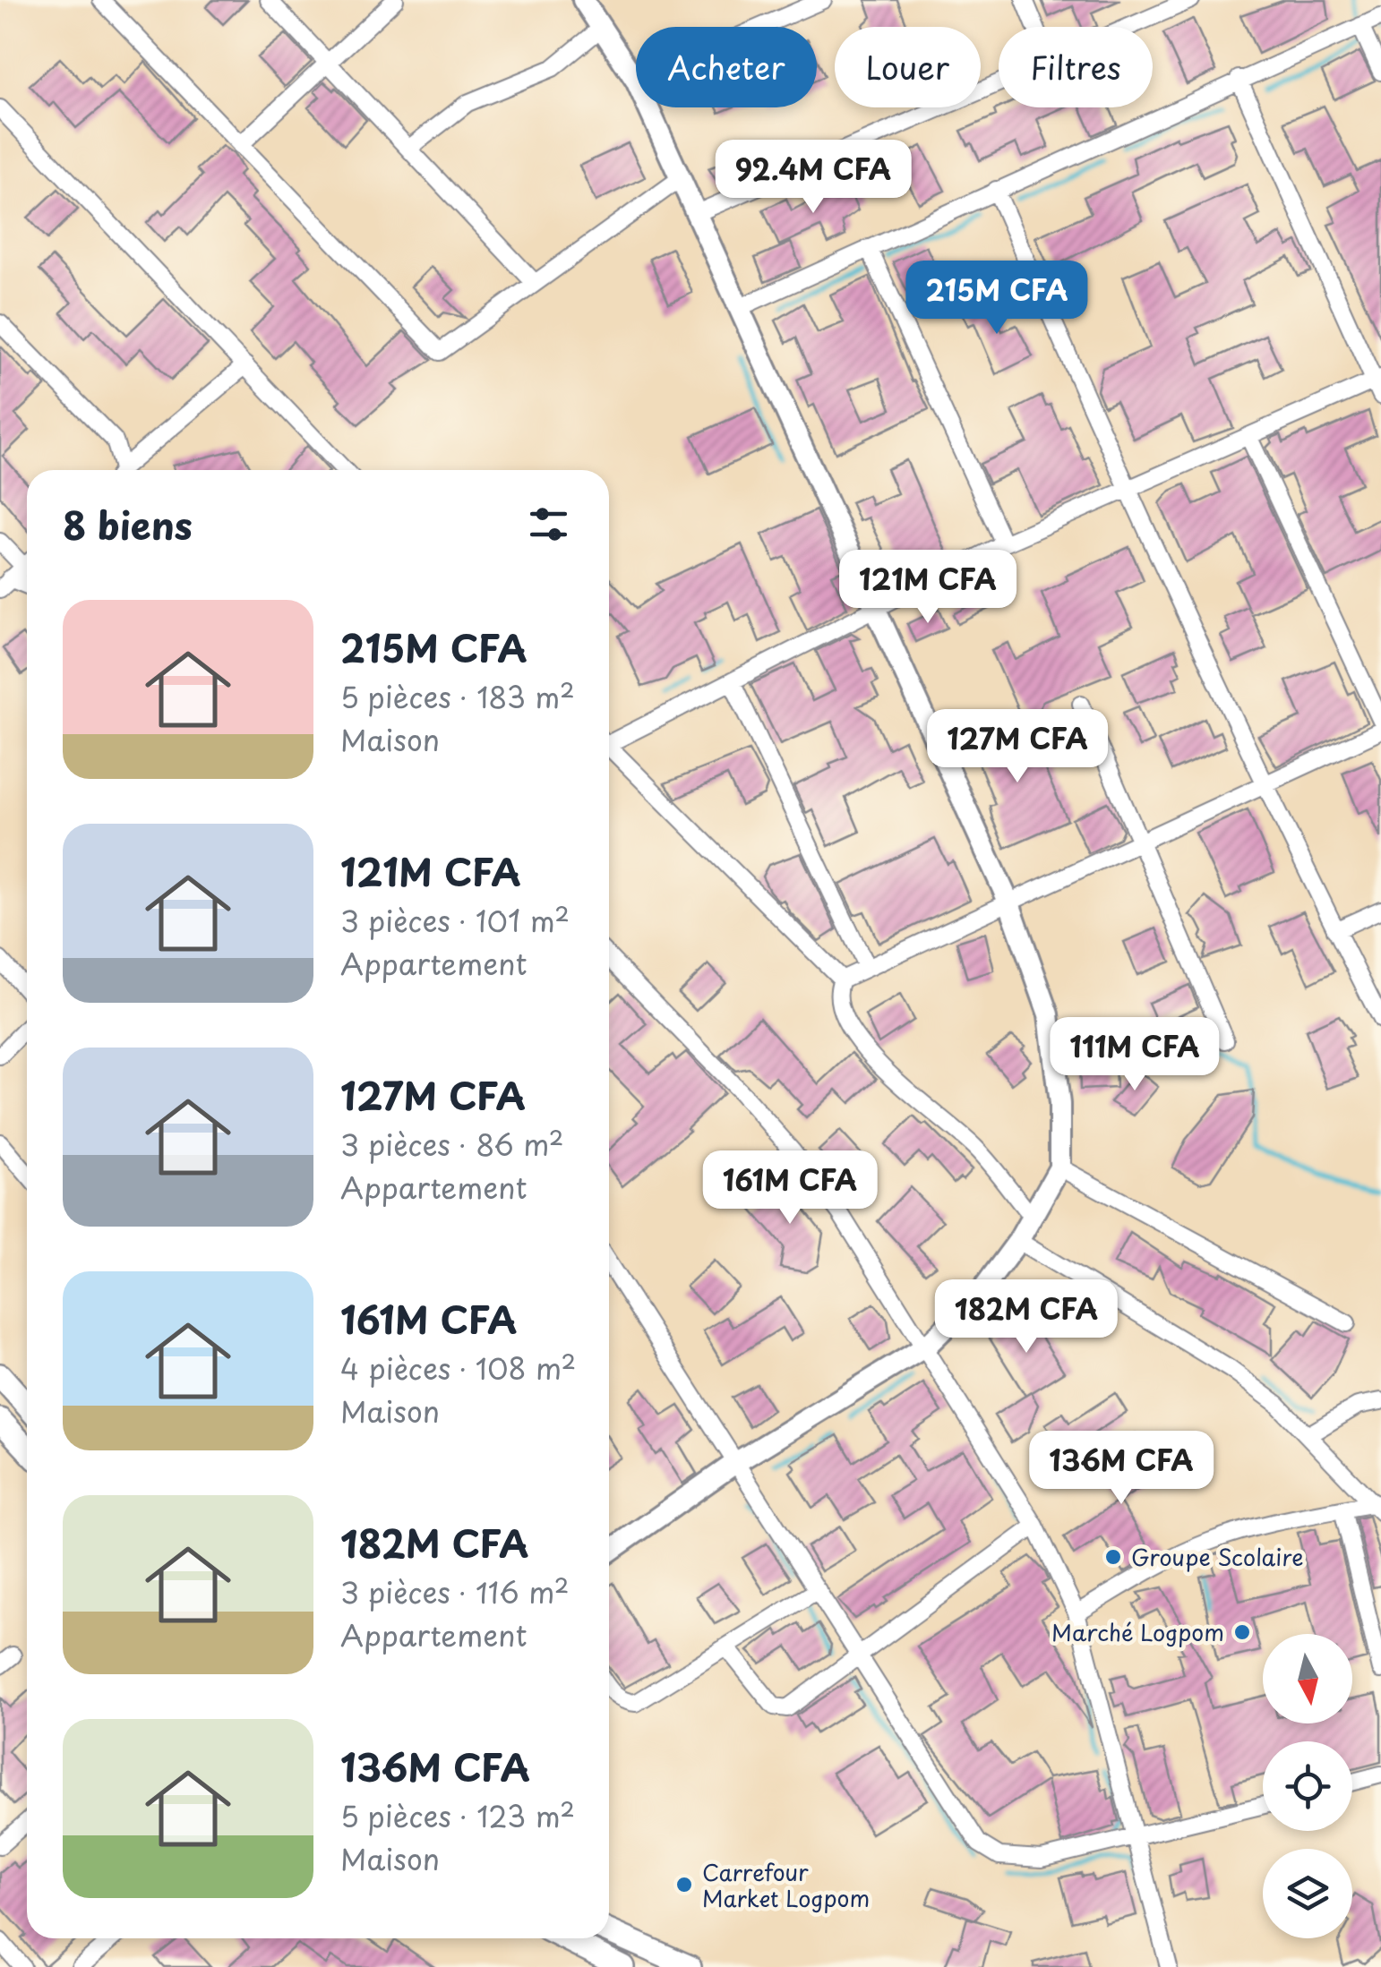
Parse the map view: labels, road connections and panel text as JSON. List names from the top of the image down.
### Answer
{
  "places": ["Groupe Scolaire", "Marché Logpom", "Carrefour Market Logpom"],
  "north": "bottom",
  "page": {
    "chip": ["Acheter", "Louer", "Filtres"],
    "price": [
      "92.4M CFA",
      "215M CFA",
      "121M CFA",
      "127M CFA",
      "111M CFA",
      "161M CFA",
      "182M CFA",
      "136M CFA"
    ],
    "heading": "8 biens",
    "list": [
      {
        "name": "215M CFA",
        "note": "5 pièces · 183 m² · Maison"
      },
      {
        "name": "121M CFA",
        "note": "3 pièces · 101 m² · Appartement"
      },
      {
        "name": "127M CFA",
        "note": "3 pièces · 86 m² · Appartement"
      },
      {
        "name": "161M CFA",
        "note": "4 pièces · 108 m² · Maison"
      },
      {
        "name": "182M CFA",
        "note": "3 pièces · 116 m² · Appartement"
      },
      {
        "name": "136M CFA",
        "note": "5 pièces · 123 m² · Maison"
      }
    ]
  }
}
